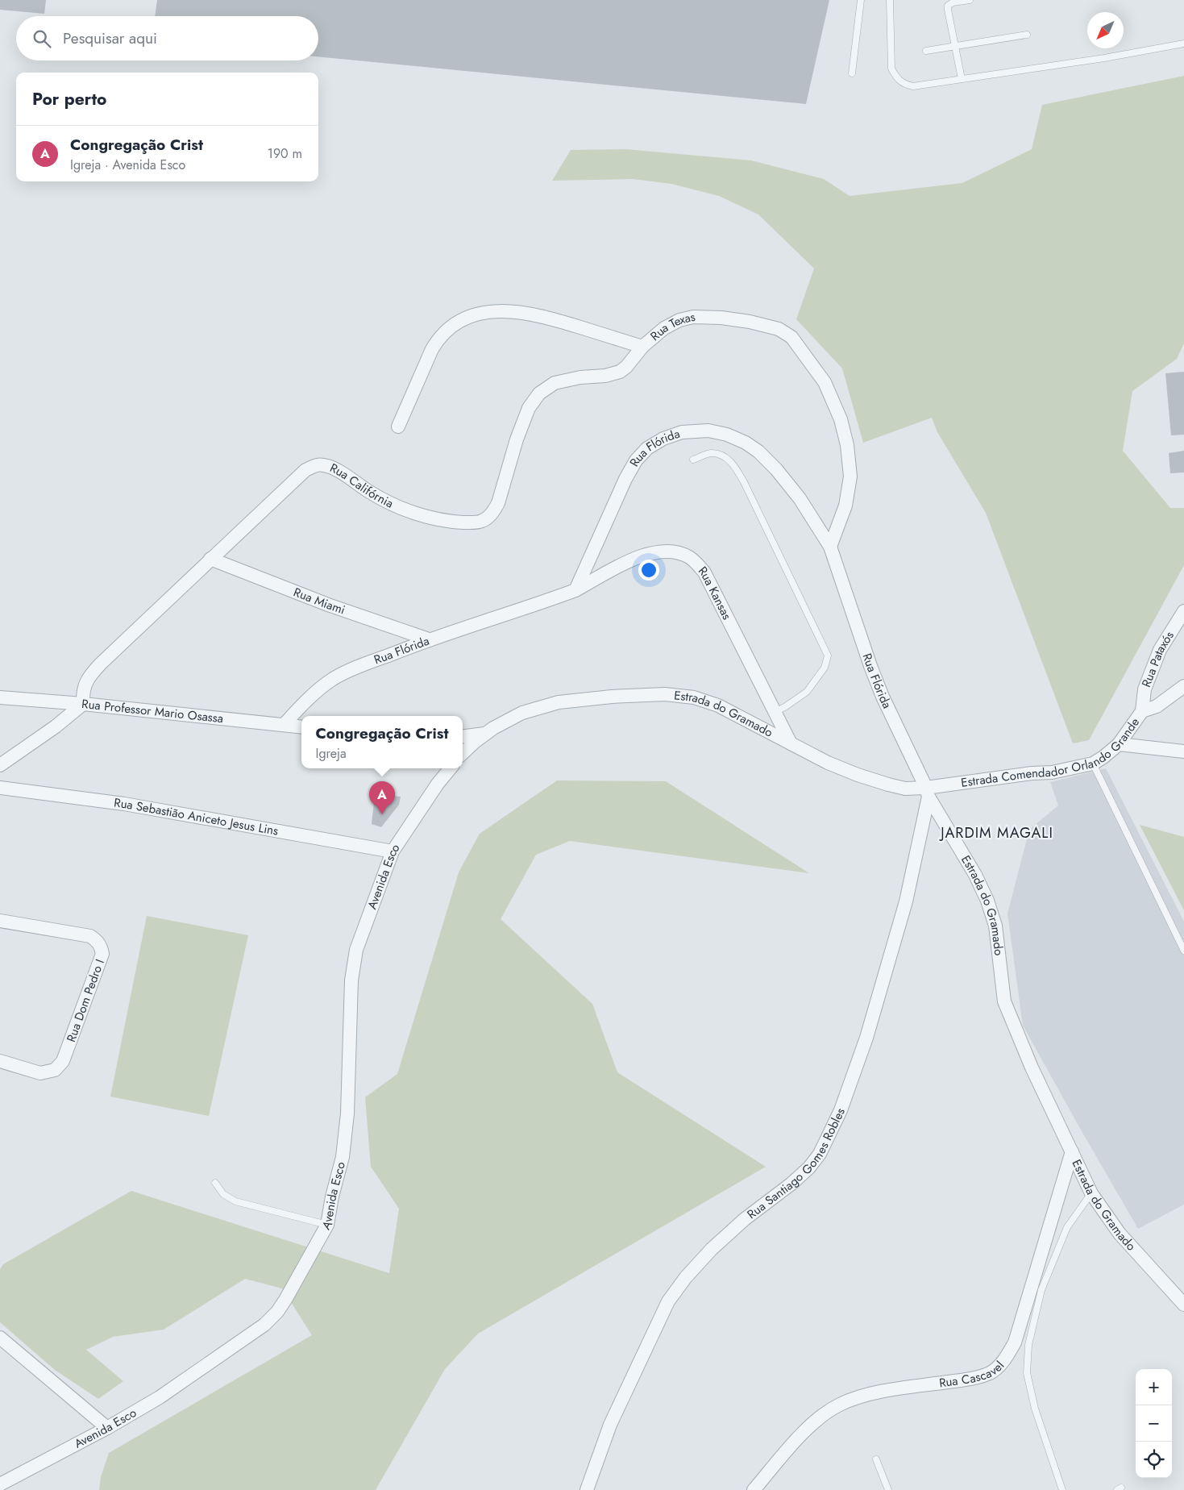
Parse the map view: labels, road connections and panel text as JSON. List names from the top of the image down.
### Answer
{
  "streets": {
    "street": [
      "Rua Texas",
      "Rua Flórida",
      "Rua Califórnia",
      "Rua Kansas",
      "Rua Miami",
      "Rua Pataxós",
      "Rua Professor Mario Osassa",
      "Estrada do Gramado",
      "Estrada Comendador Orlando Grande",
      "Rua Sebastião Aniceto Jesus Lins",
      "Avenida Esco",
      "Rua Dom Pedro I",
      "Rua Santiago Gomes Robles",
      "Rua Cascavel"
    ]
  },
  "crossings": [
    ["Rua Texas", "Rua Flórida"],
    ["Rua Texas", "Rua Califórnia"],
    ["Rua Flórida", "Rua Kansas"],
    ["Rua Flórida", "Rua Miami"],
    ["Rua Flórida", "Rua Professor Mario Osassa"],
    ["Rua Flórida", "Estrada do Gramado"],
    ["Rua Flórida", "Estrada Comendador Orlando Grande"],
    ["Rua Flórida", "Rua Santiago Gomes Robles"],
    ["Rua Califórnia", "Rua Miami"],
    ["Rua Califórnia", "Rua Professor Mario Osassa"],
    ["Rua Kansas", "Estrada do Gramado"],
    ["Rua Pataxós", "Estrada Comendador Orlando Grande"],
    ["Estrada do Gramado", "Estrada Comendador Orlando Grande"],
    ["Estrada do Gramado", "Rua Santiago Gomes Robles"],
    ["Estrada do Gramado", "Rua Cascavel"],
    ["Estrada Comendador Orlando Grande", "Rua Santiago Gomes Robles"],
    ["Rua Sebastião Aniceto Jesus Lins", "Avenida Esco"]
  ],
  "districts": ["JARDIM MAGALI"],
  "north": "bottom left",
  "page": {
    "search": "Pesquisar aqui",
    "heading": "Por perto",
    "list": [
      {
        "mark": "A",
        "name": "Congregação Crist",
        "note": "Igreja · Avenida Esco",
        "value": "190 m"
      }
    ],
    "popup": ["Congregação Crist", "Igreja"],
    "pins": "A",
    "map_buttons": ["+", "−"]
  }
}
